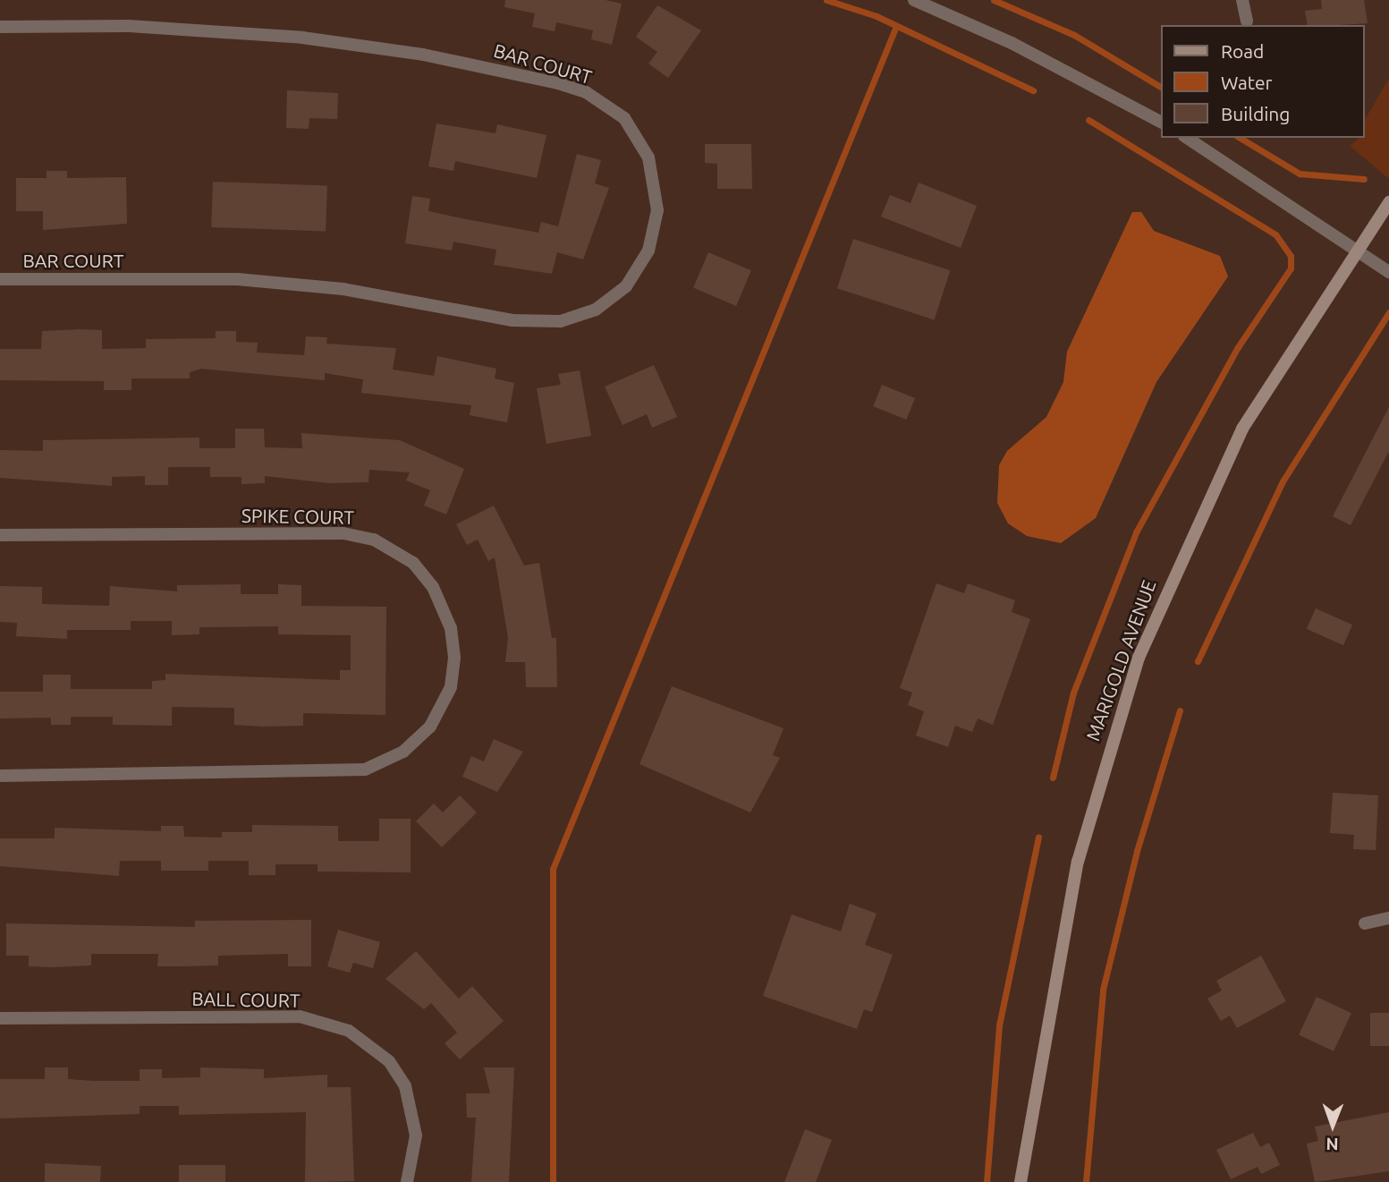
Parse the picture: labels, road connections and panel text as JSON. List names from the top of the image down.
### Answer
{
  "streets": {
    "main road": ["MARIGOLD AVENUE"],
    "street": ["BAR COURT", "SPIKE COURT", "BALL COURT"]
  },
  "legend": ["Road", "Water", "Building"],
  "north": "bottom"
}
